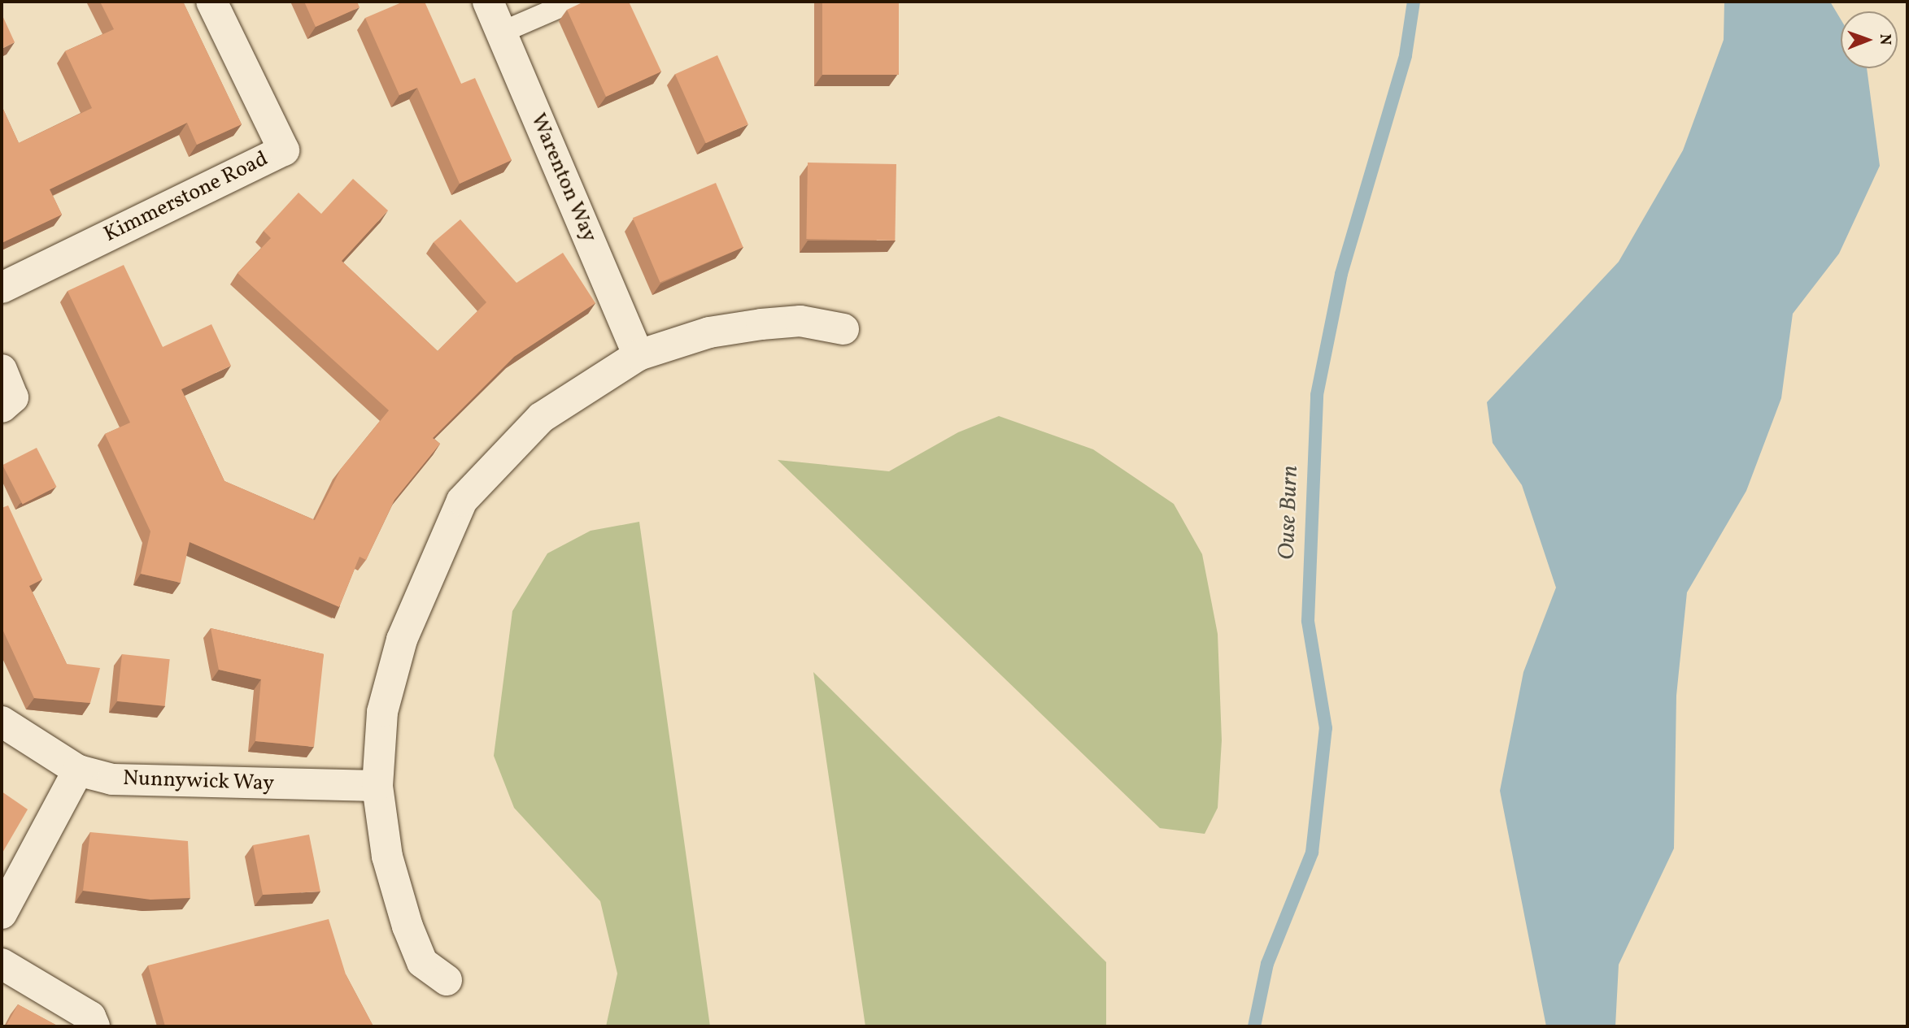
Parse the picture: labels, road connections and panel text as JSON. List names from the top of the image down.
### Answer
{
  "streets": {
    "street": ["Warenton Way", "Kimmerstone Road", "Nunnywick Way"]
  },
  "water": ["Ouse Burn"],
  "north": "right"
}
